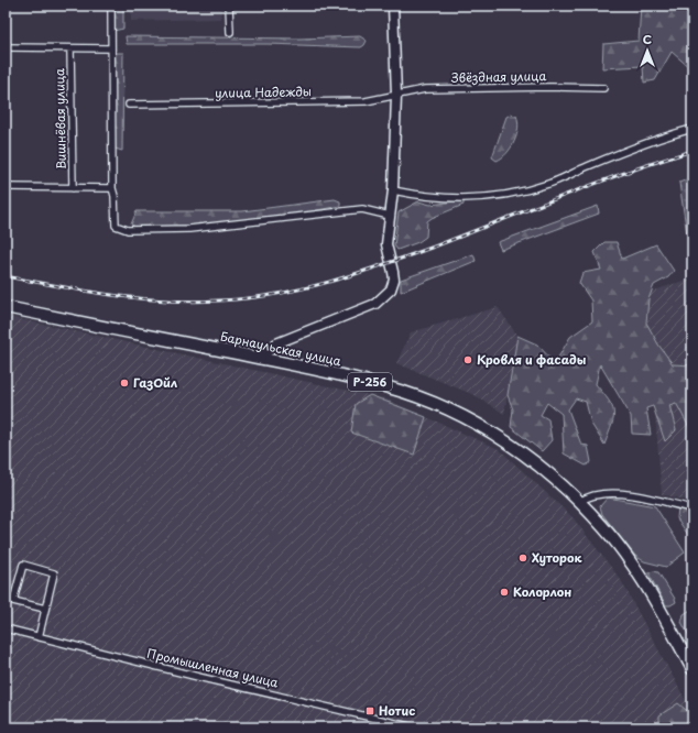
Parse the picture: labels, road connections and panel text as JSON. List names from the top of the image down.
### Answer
{
  "streets": {
    "highway": ["Барнаульская улица", "Р-256"],
    "street": [
      "Звёздная улица",
      "улица Надежды",
      "Вишнёвая улица",
      "Промышленная улица"
    ]
  },
  "crossings": [
    ["Звёздная улица", "улица Надежды"]
  ],
  "places": {
    "other": [
      "Кровля и фасады",
      "ГазОйл",
      "Хуторок",
      "Колорлон"
    ],
    "transit": ["Нотис"]
  },
  "north": "top"
}
